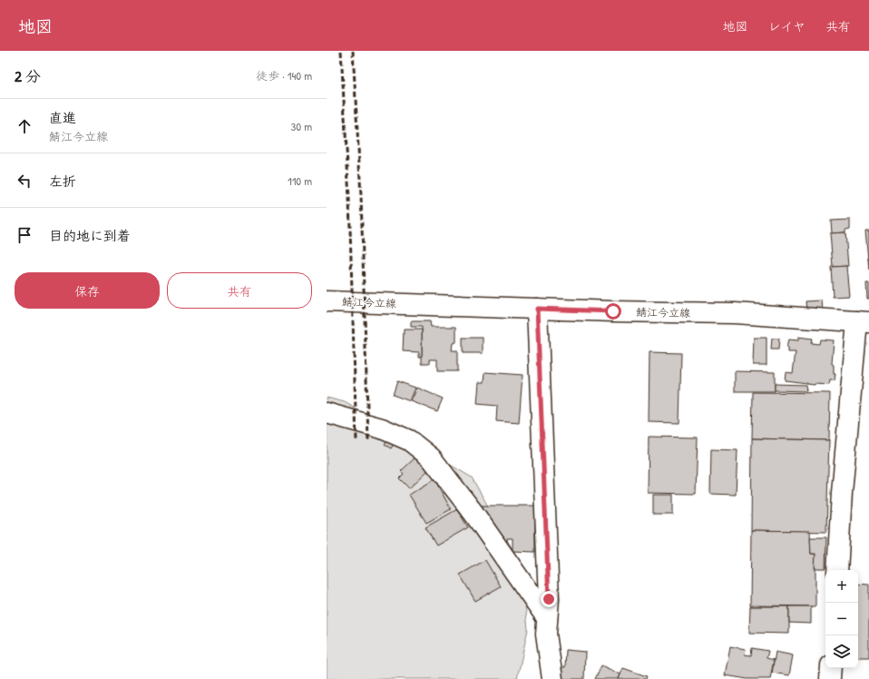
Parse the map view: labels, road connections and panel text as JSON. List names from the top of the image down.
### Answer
{
  "streets": {
    "street": ["鯖江今立線"]
  },
  "page": {
    "header": "地図",
    "nav": ["地図", "レイヤ", "共有"],
    "heading": ["2 分", "徒歩 · 140 m"],
    "list": [
      ["直進", "鯖江今立線", "30 m"],
      ["左折", "110 m"],
      "目的地に到着"
    ],
    "buttons": ["保存", "共有"],
    "map_buttons": ["+", "−"]
  }
}
